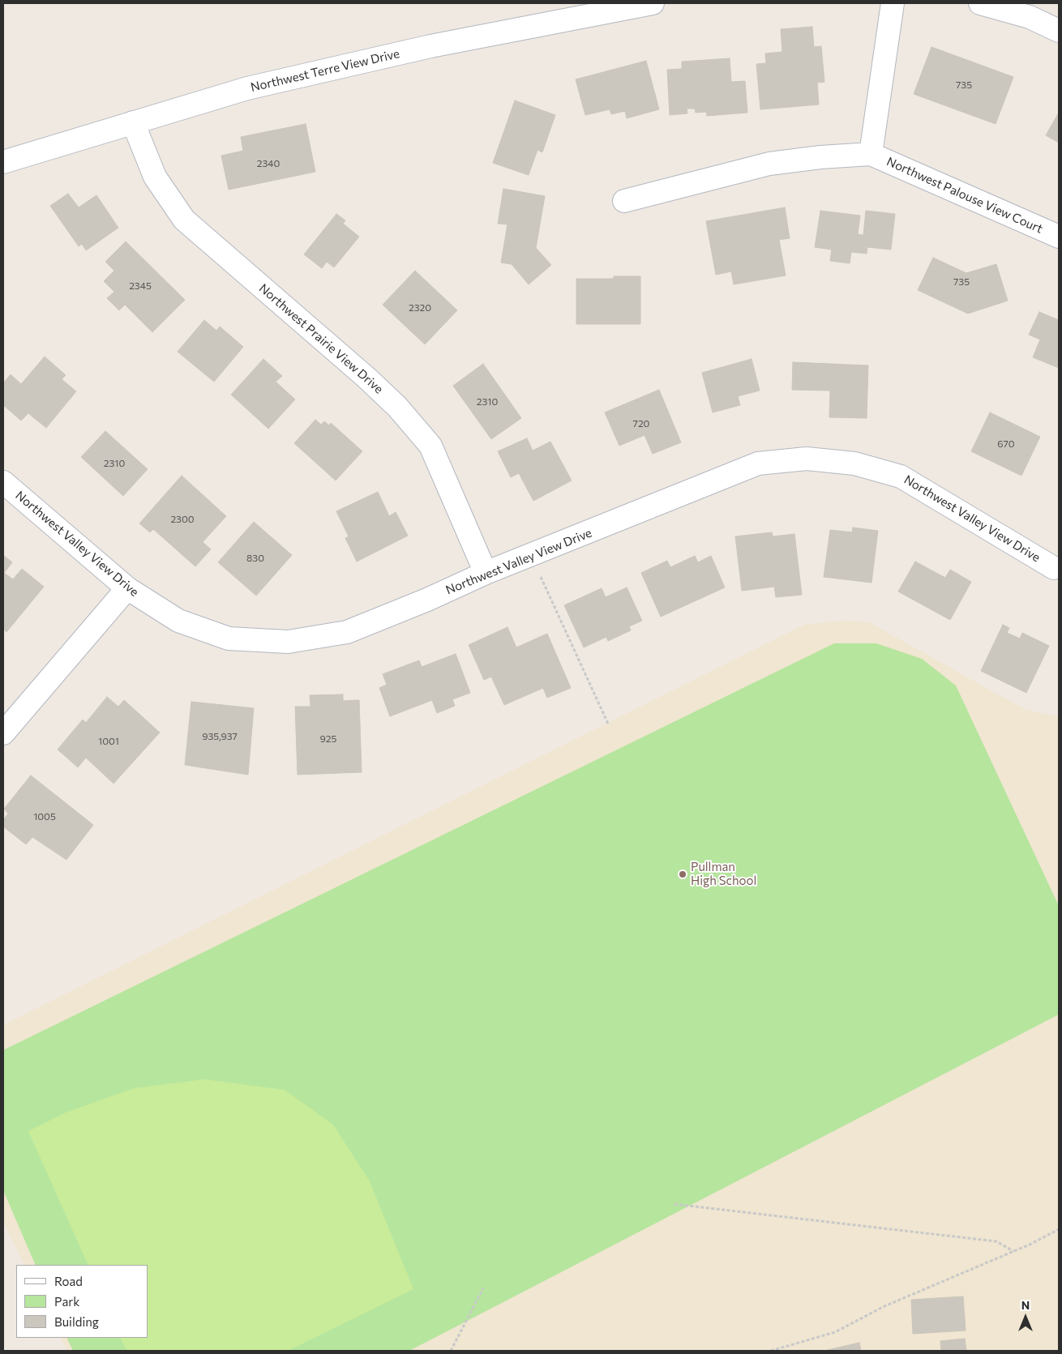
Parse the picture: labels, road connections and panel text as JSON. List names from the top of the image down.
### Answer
{
  "streets": {
    "street": [
      "Northwest Terre View Drive",
      "Northwest Palouse View Court",
      "Northwest Prairie View Drive",
      "Northwest Valley View Drive"
    ]
  },
  "crossings": [
    ["Northwest Terre View Drive", "Northwest Prairie View Drive"],
    ["Northwest Prairie View Drive", "Northwest Valley View Drive"]
  ],
  "places": ["Pullman High School"],
  "house_numbers": [
    "735",
    "2340",
    "735",
    "2345",
    "2320",
    "2310",
    "720",
    "670",
    "2310",
    "2300",
    "830",
    "935,937",
    "925",
    "1001",
    "1005"
  ],
  "legend": ["Road", "Park", "Building"],
  "north": "top"
}
